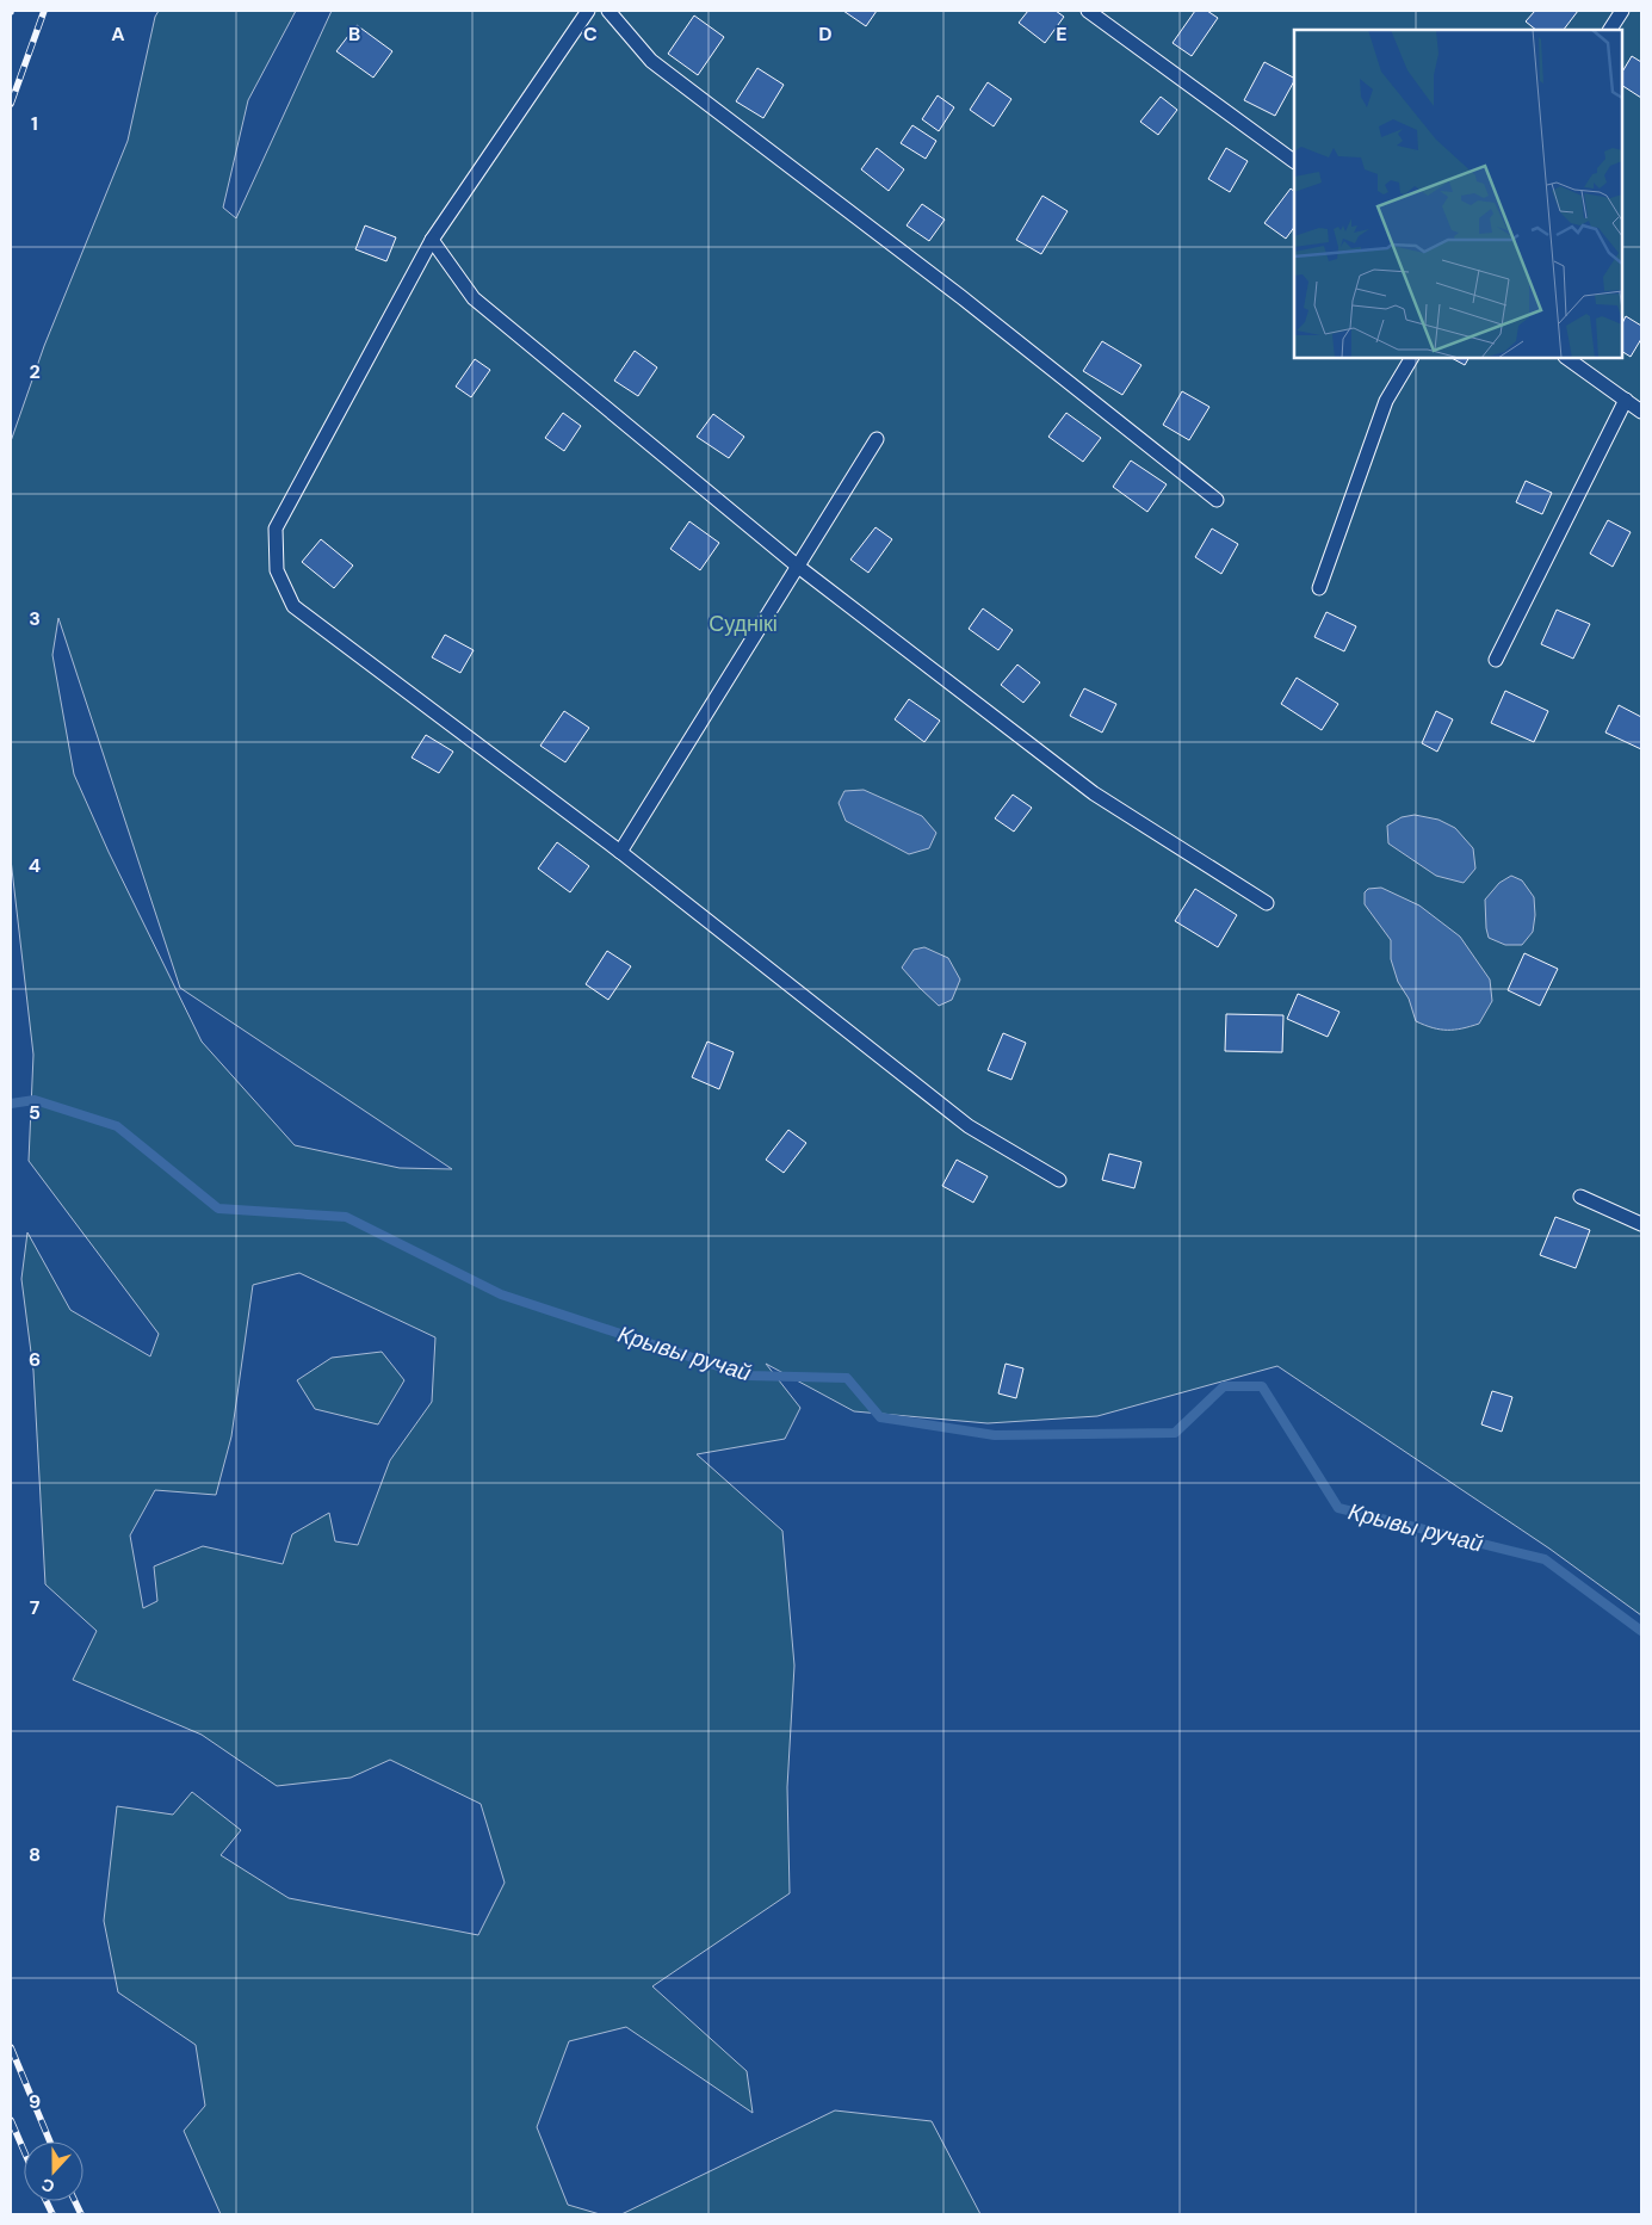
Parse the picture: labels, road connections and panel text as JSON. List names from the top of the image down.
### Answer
{
  "water": ["Крывы ручай"],
  "parks": ["Суднікі"],
  "north": "bottom",
  "grid": {
    "columns": [
      "A",
      "B",
      "C",
      "D",
      "E"
    ],
    "rows": [
      "1",
      "2",
      "3",
      "4",
      "5",
      "6",
      "7",
      "8",
      "9"
    ]
  }
}
